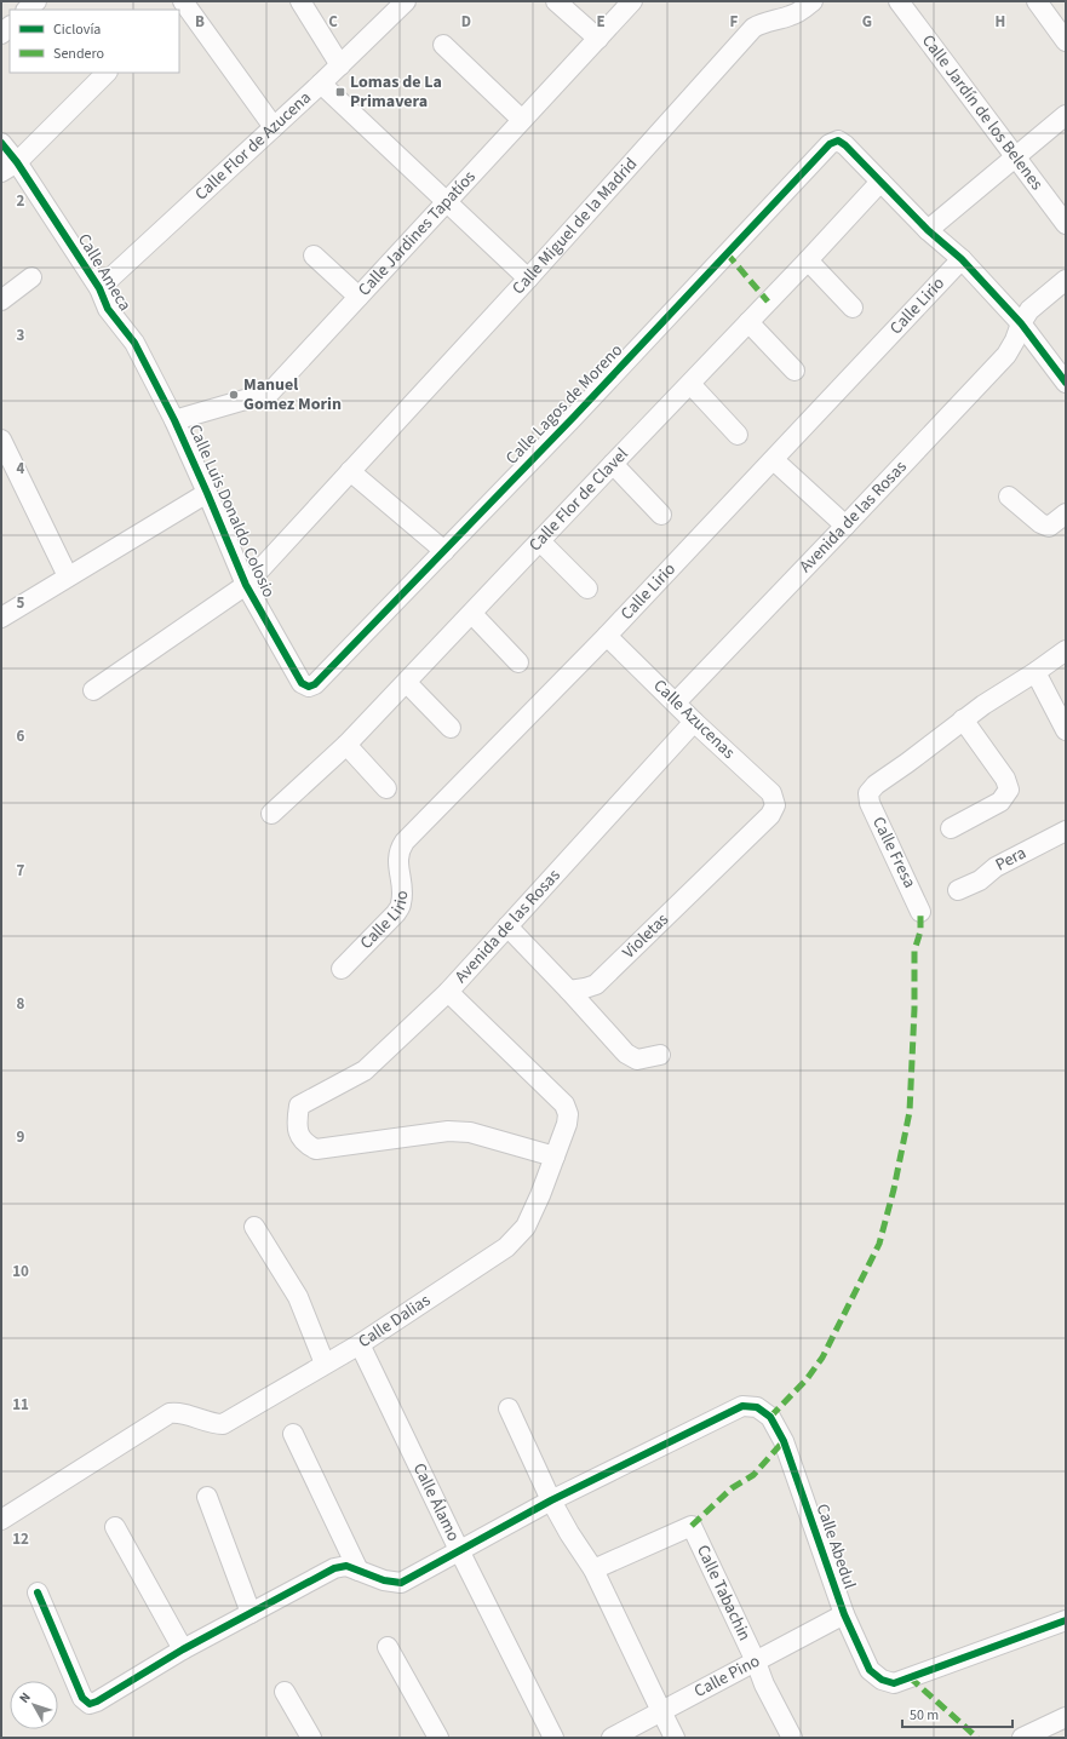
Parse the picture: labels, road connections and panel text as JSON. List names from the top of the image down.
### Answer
{
  "streets": {
    "street": [
      "Calle Jardín de los Belenes",
      "Calle Flor de Azucena",
      "Calle Miguel de la Madrid",
      "Calle Jardines Tapatíos",
      "Calle Ameca",
      "Calle Lirio",
      "Calle Lagos de Moreno",
      "Calle Flor de Clavel",
      "Calle Luis Donaldo Colosio",
      "Avenida de las Rosas",
      "Calle Azucenas",
      "Calle Fresa",
      "Pera",
      "Violetas",
      "Calle Dalias",
      "Calle Álamo",
      "Calle Abedul",
      "Calle Tabachin",
      "Calle Pino"
    ]
  },
  "crossings": [
    ["Calle Flor de Azucena", "Calle Ameca"],
    ["Calle Miguel de la Madrid", "Calle Luis Donaldo Colosio"],
    ["Calle Jardines Tapatíos", "Calle Ameca"],
    ["Calle Jardines Tapatíos", "Calle Luis Donaldo Colosio"],
    ["Calle Ameca", "Calle Luis Donaldo Colosio"],
    ["Calle Lirio", "Calle Azucenas"],
    ["Calle Lagos de Moreno", "Calle Flor de Clavel"],
    ["Calle Lagos de Moreno", "Calle Luis Donaldo Colosio"],
    ["Avenida de las Rosas", "Calle Azucenas"],
    ["Avenida de las Rosas", "Calle Dalias"],
    ["Calle Azucenas", "Violetas"],
    ["Calle Dalias", "Calle Álamo"],
    ["Calle Abedul", "Calle Pino"],
    ["Calle Tabachin", "Calle Pino"]
  ],
  "places": {
    "transit": ["Lomas de La Primavera"],
    "other": ["Manuel Gomez Morin"]
  },
  "legend": ["Ciclovía", "Sendero"],
  "scale_bar": "50 m",
  "north": "top left",
  "grid": {
    "columns": [
      "B",
      "C",
      "D",
      "E",
      "F",
      "G",
      "H"
    ],
    "rows": [
      "2",
      "3",
      "4",
      "5",
      "6",
      "7",
      "8",
      "9",
      "10",
      "11",
      "12"
    ]
  }
}
